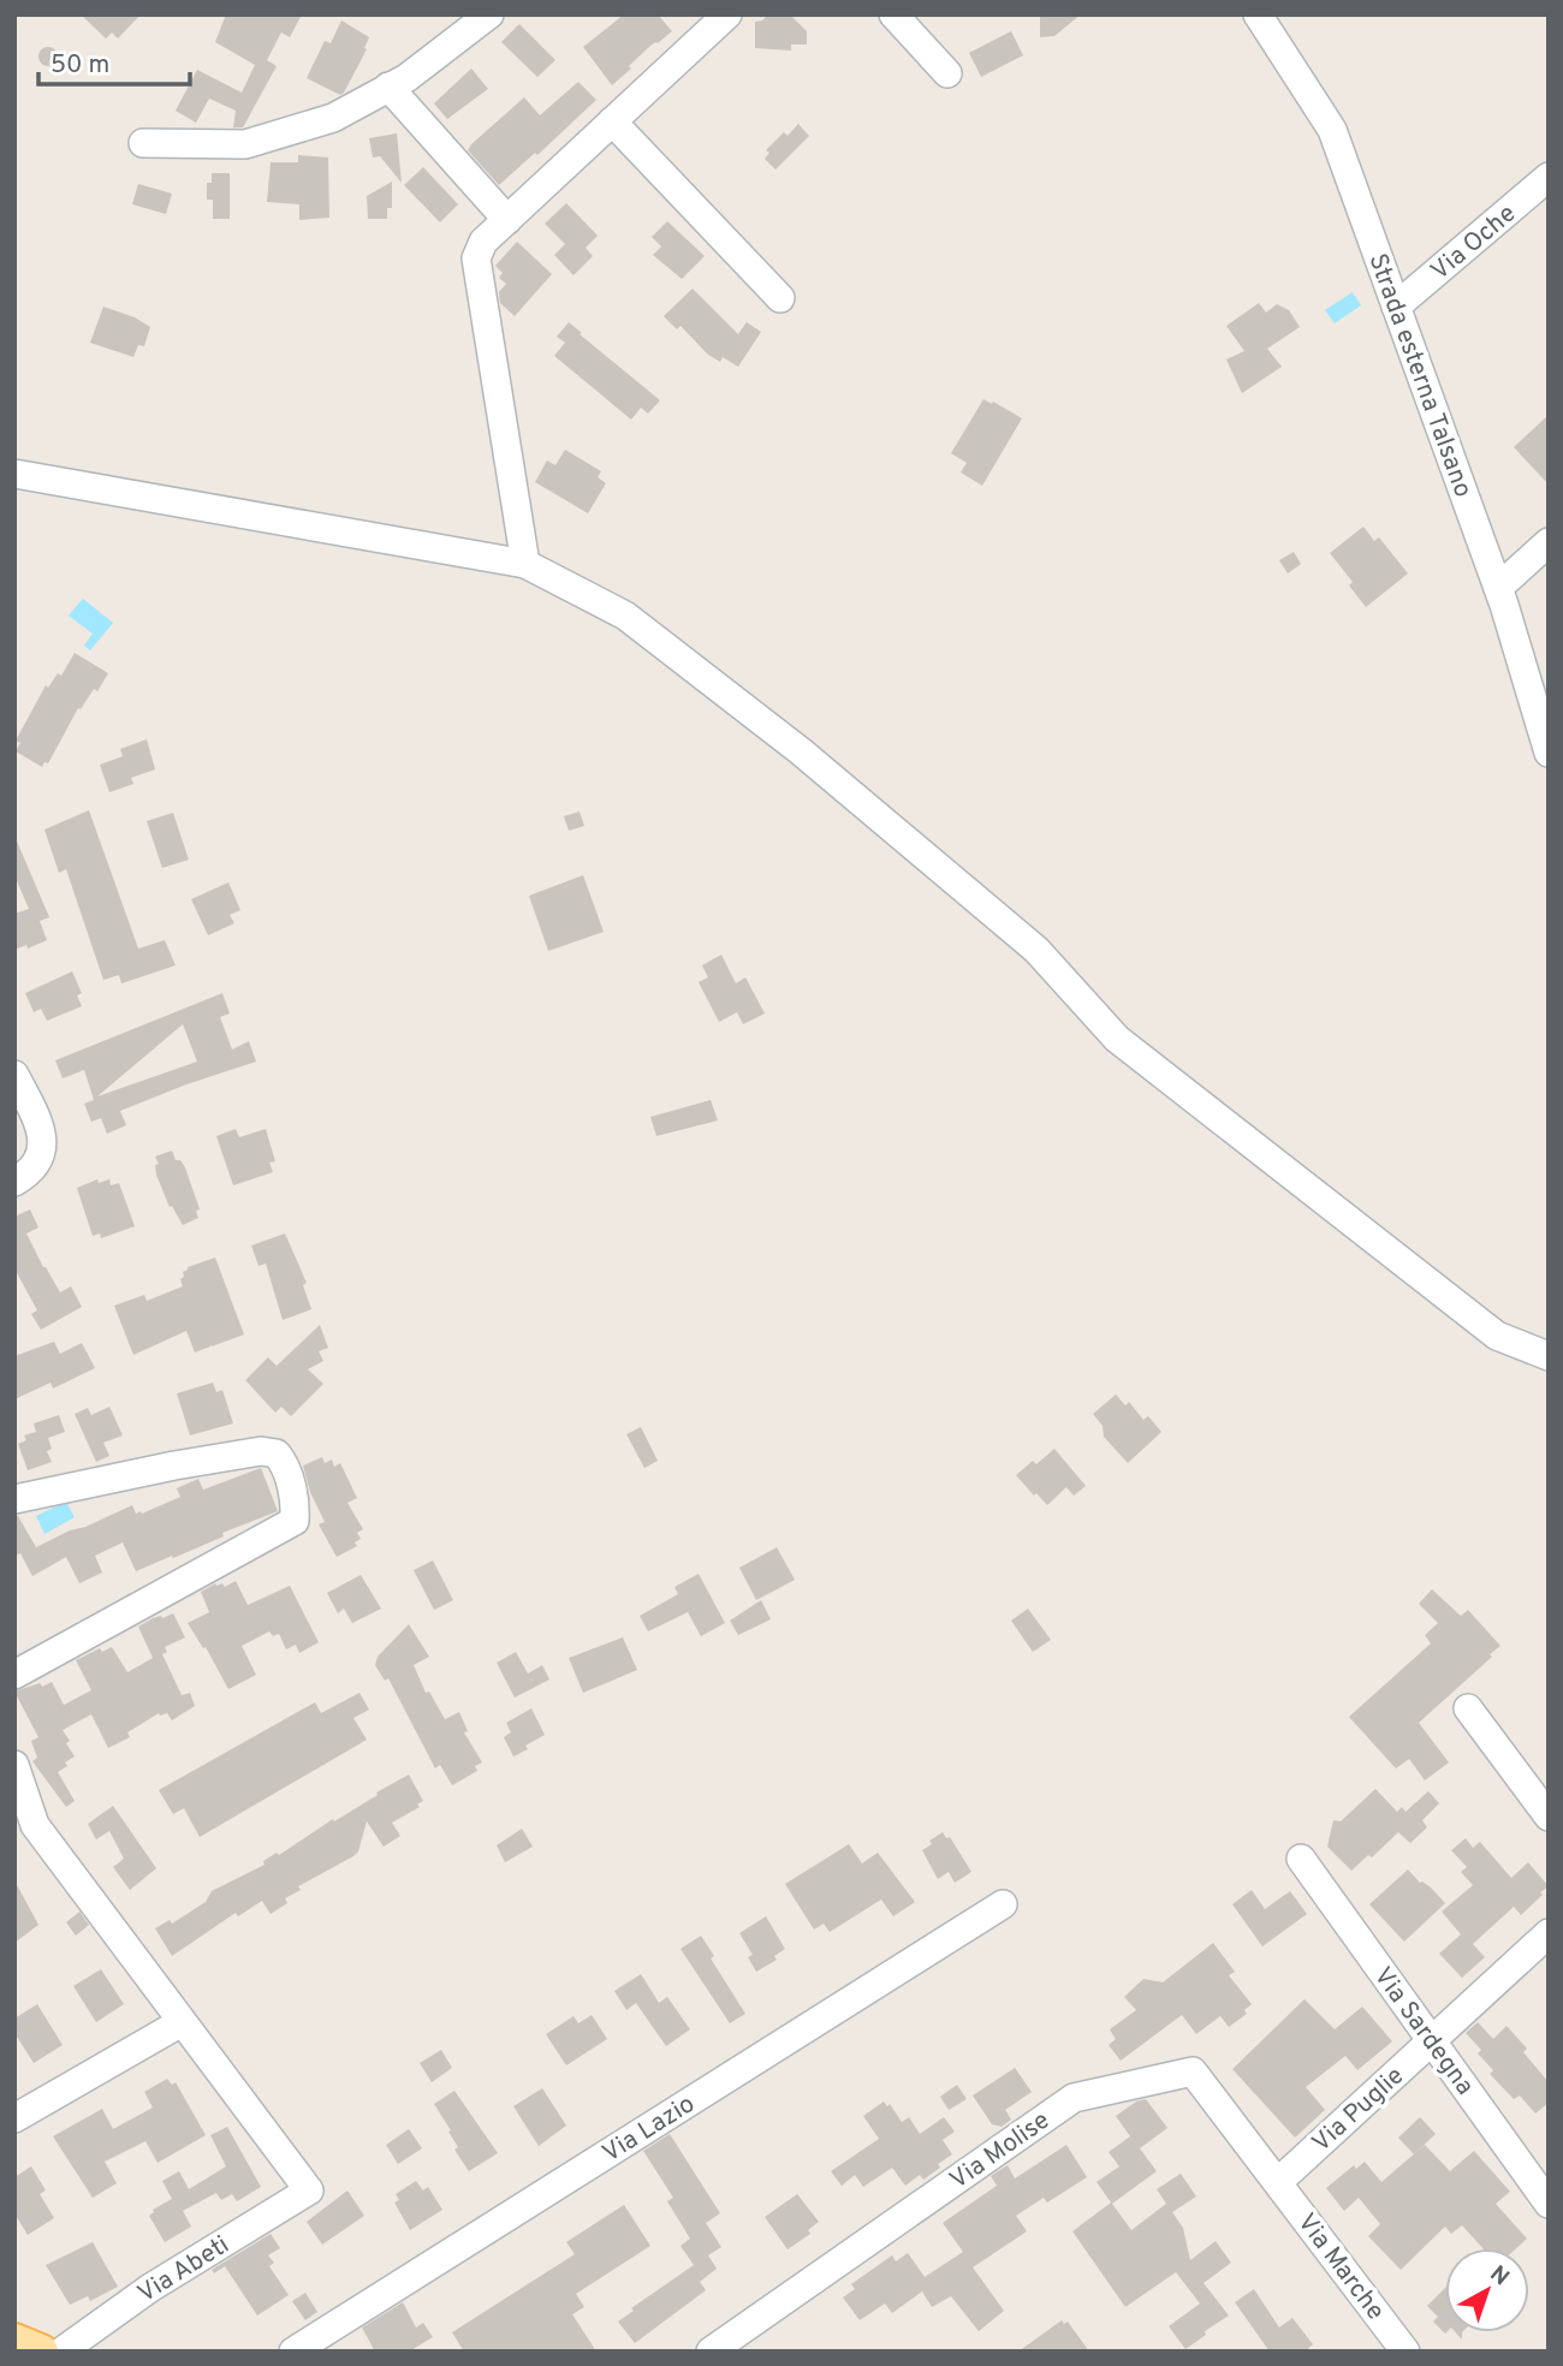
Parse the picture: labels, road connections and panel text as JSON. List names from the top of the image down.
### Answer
{
  "streets": {
    "street": [
      "Via Oche",
      "Strada esterna Talsano",
      "Via Sardegna",
      "Via Puglie",
      "Via Lazio",
      "Via Molise",
      "Via Marche",
      "Via Abeti"
    ]
  },
  "crossings": [
    ["Via Oche", "Strada esterna Talsano"],
    ["Via Sardegna", "Via Puglie"],
    ["Via Puglie", "Via Molise"],
    ["Via Puglie", "Via Marche"],
    ["Via Molise", "Via Marche"]
  ],
  "scale_bar": "50 m",
  "north": "top right"
}
